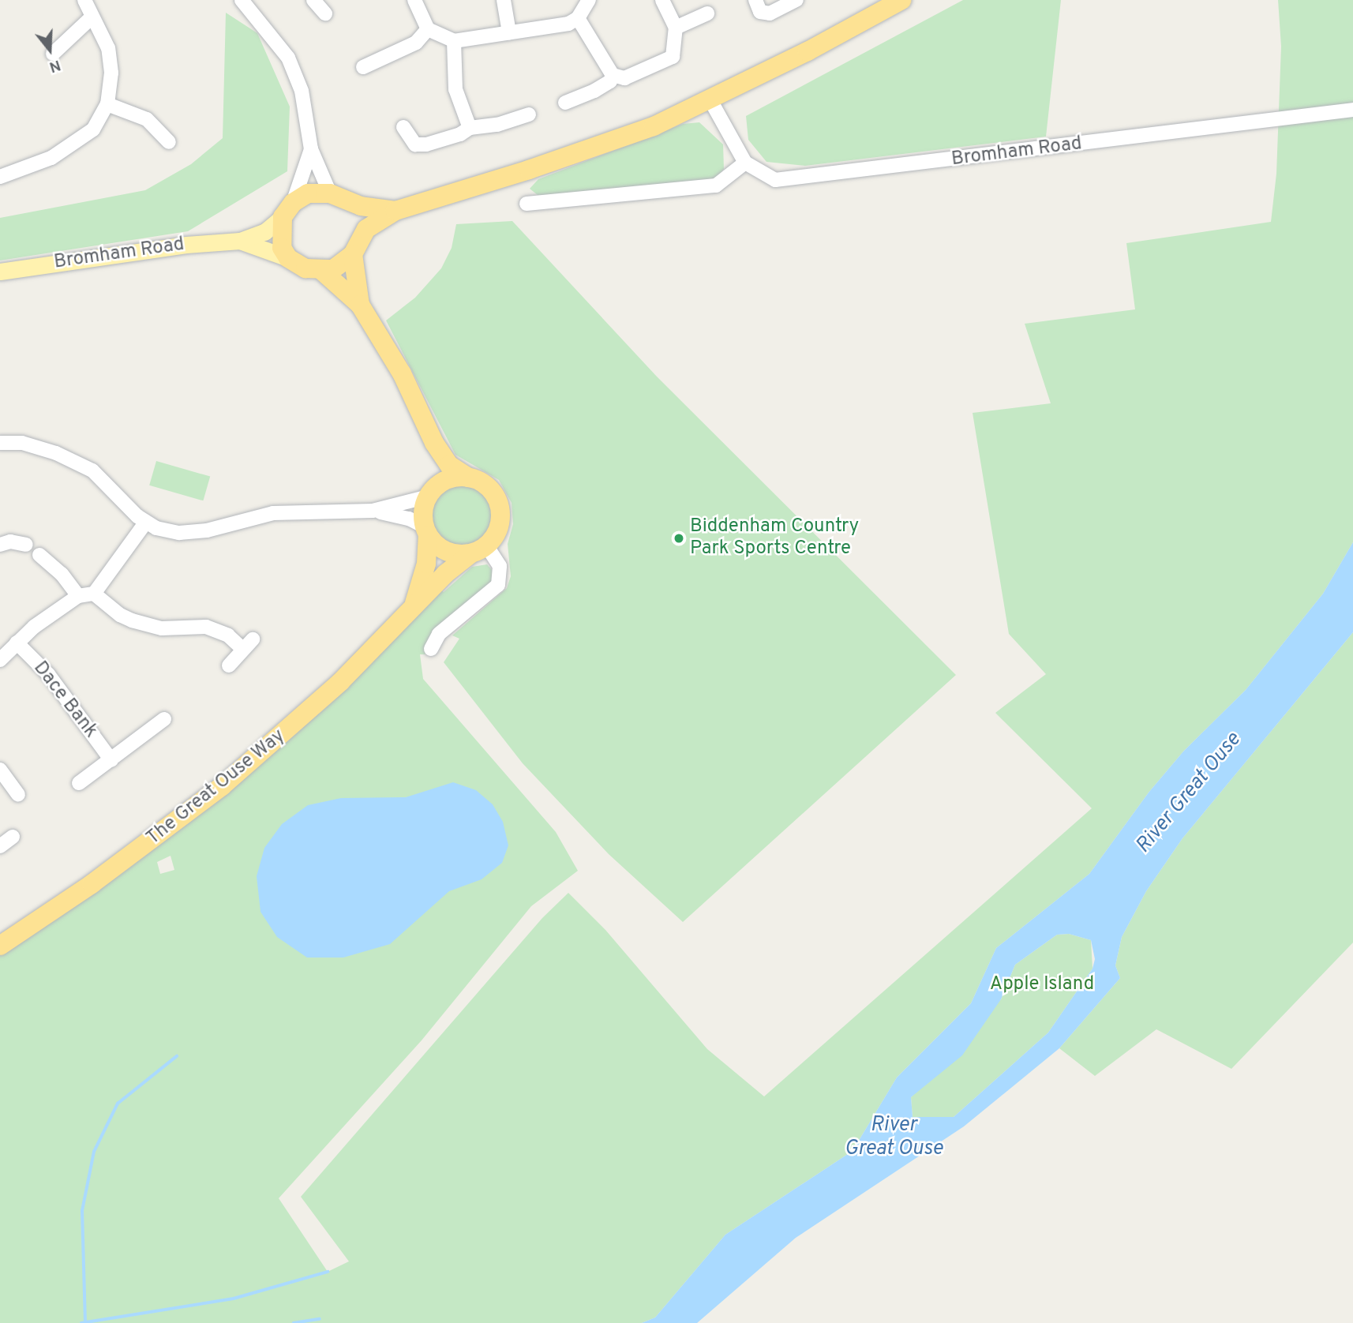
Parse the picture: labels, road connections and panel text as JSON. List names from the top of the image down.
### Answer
{
  "streets": {
    "highway": ["The Great Ouse Way"],
    "main road": ["Bromham Road"],
    "street": ["Dace Bank"]
  },
  "water": ["River Great Ouse"],
  "parks": ["Apple Island"],
  "places": ["Biddenham Country Park Sports Centre"],
  "north": "bottom"
}
